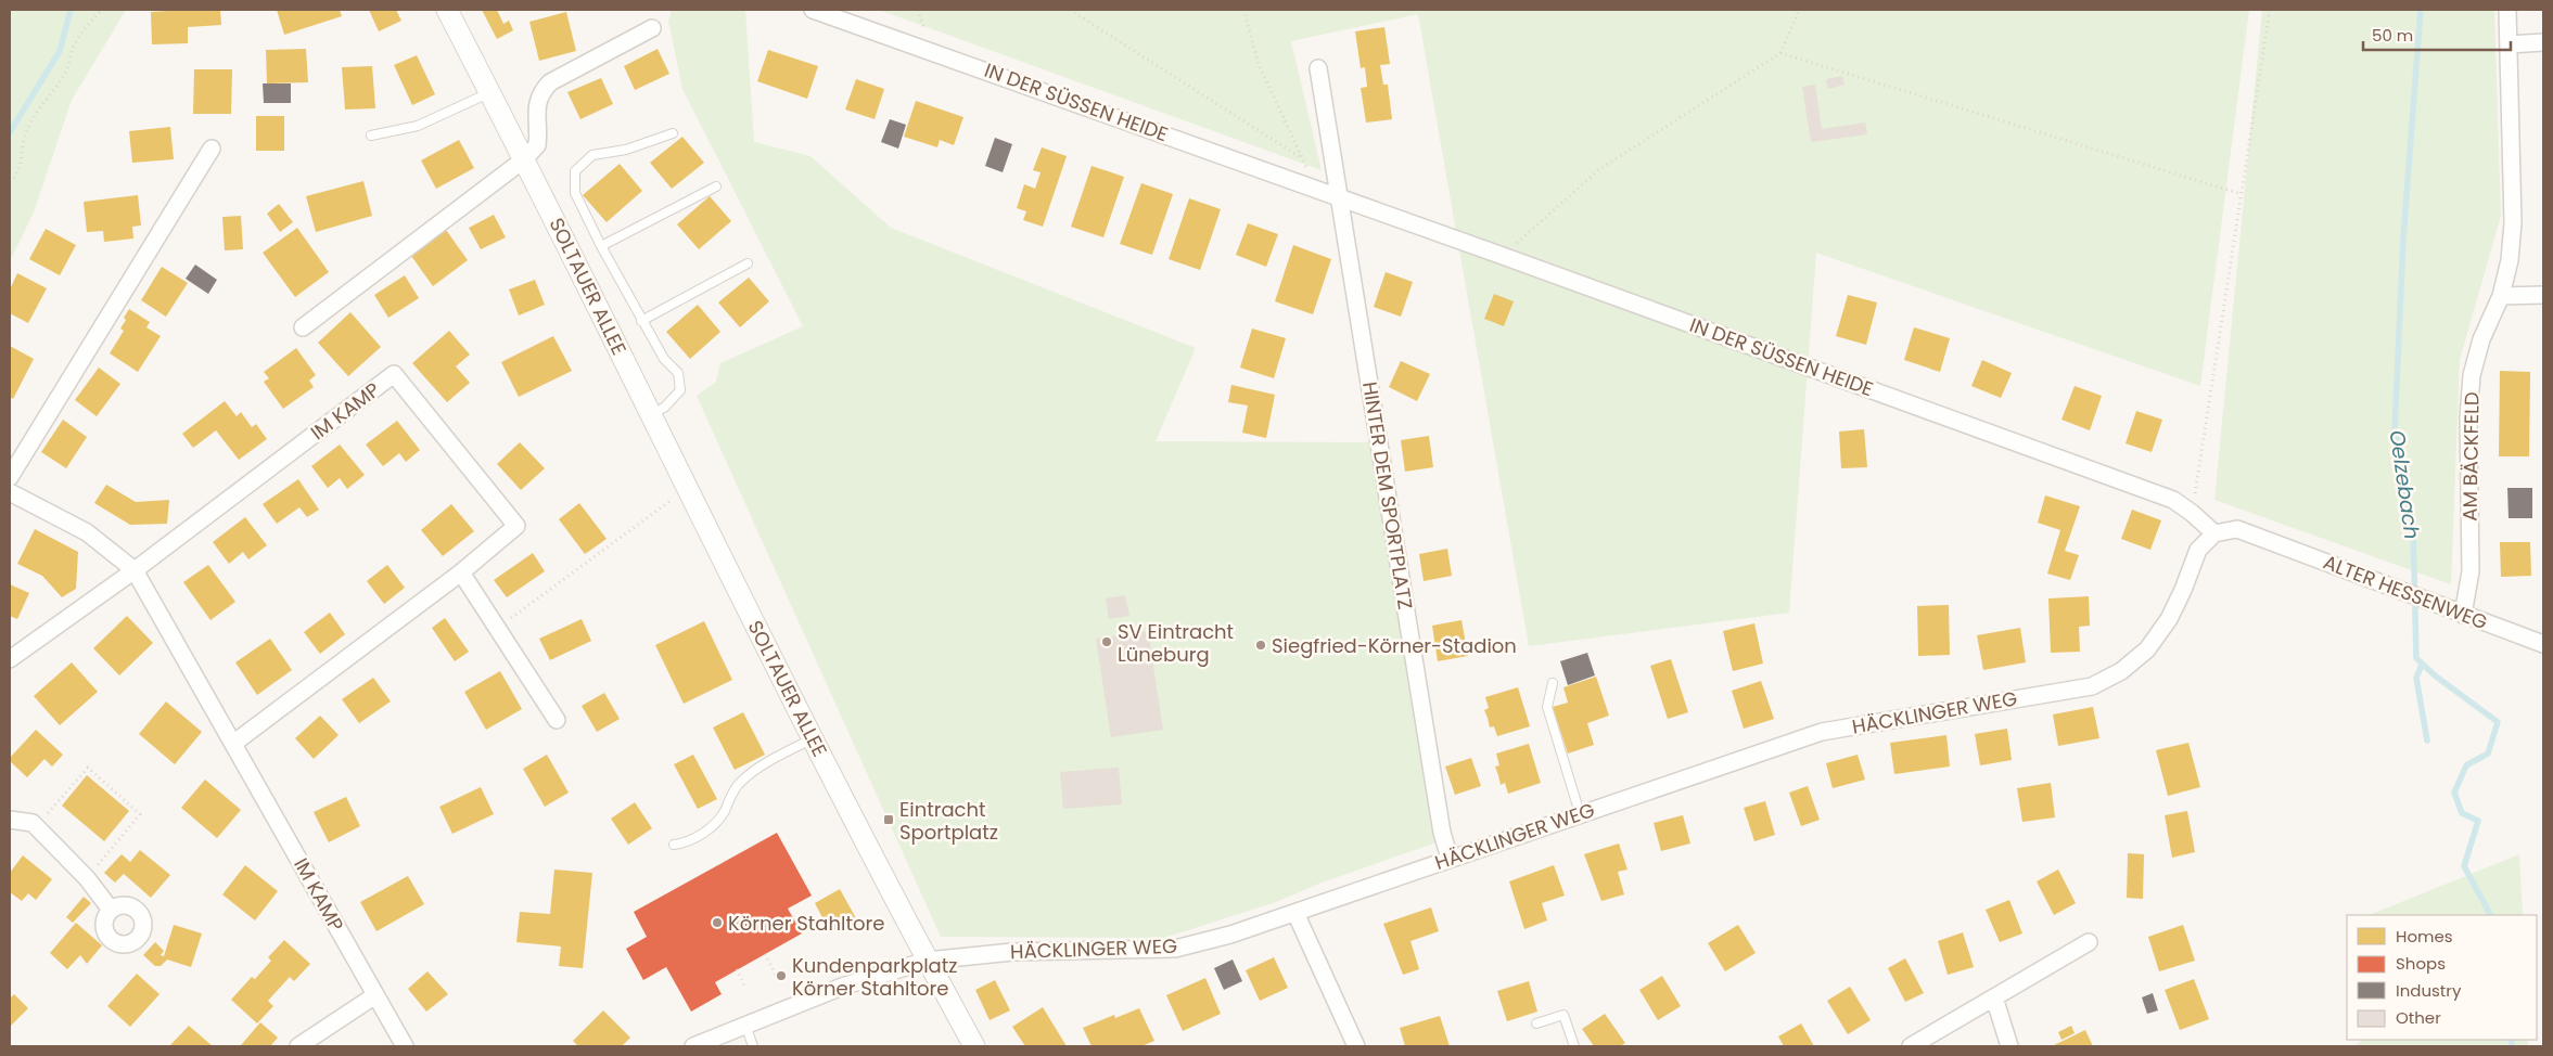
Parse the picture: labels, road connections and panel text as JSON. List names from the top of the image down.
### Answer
{
  "streets": {
    "street": [
      "IN DER SÜSSEN HEIDE",
      "SOLTAUER ALLEE",
      "IM KAMP",
      "AM BÄCKFELD",
      "HINTER DEM SPORTPLATZ",
      "ALTER HESSENWEG",
      "HÄCKLINGER WEG"
    ]
  },
  "crossings": [
    ["IN DER SÜSSEN HEIDE", "HINTER DEM SPORTPLATZ"],
    ["IN DER SÜSSEN HEIDE", "ALTER HESSENWEG"],
    ["IN DER SÜSSEN HEIDE", "HÄCKLINGER WEG"],
    ["SOLTAUER ALLEE", "HÄCKLINGER WEG"],
    ["AM BÄCKFELD", "ALTER HESSENWEG"],
    ["HINTER DEM SPORTPLATZ", "HÄCKLINGER WEG"],
    ["ALTER HESSENWEG", "HÄCKLINGER WEG"]
  ],
  "water": ["Oelzebach"],
  "places": {
    "other": [
      "SV Eintracht Lüneburg",
      "Siegfried-Körner-Stadion",
      "Körner Stahltore",
      "Kundenparkplatz Körner Stahltore"
    ],
    "transit": ["Eintracht Sportplatz"]
  },
  "legend": [
    "Homes",
    "Shops",
    "Industry",
    "Other"
  ],
  "scale_bar": "50 m"
}
